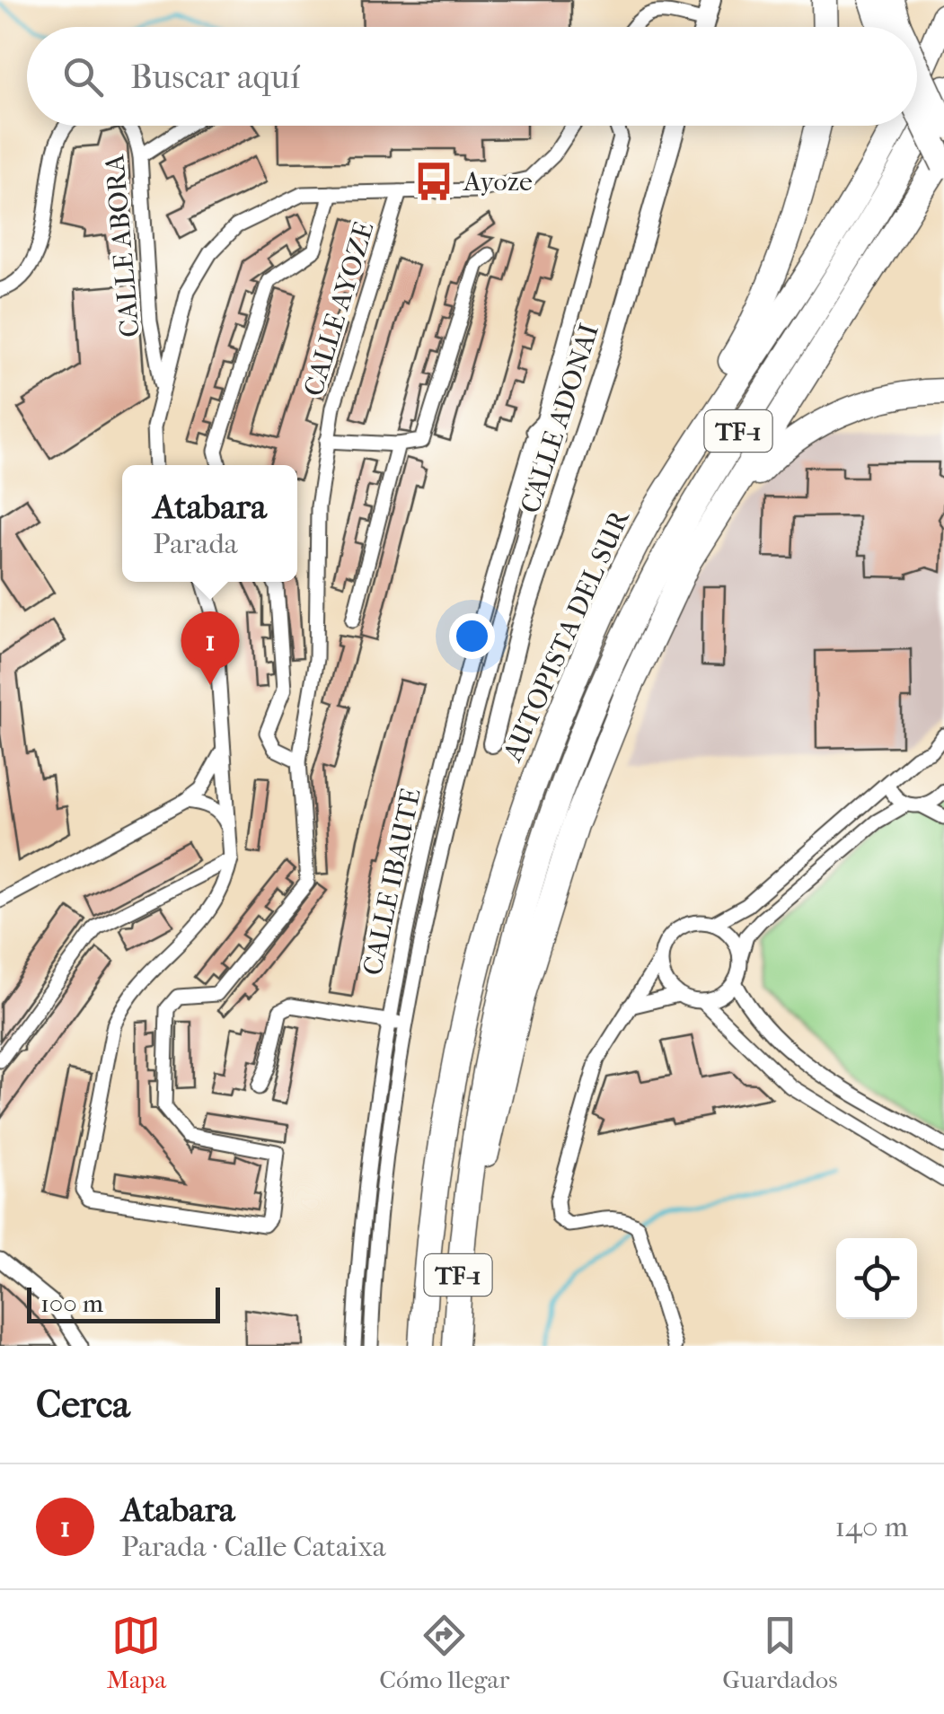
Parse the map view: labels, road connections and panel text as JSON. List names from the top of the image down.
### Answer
{
  "streets": {
    "highway": ["TF-1", "AUTOPISTA DEL SUR"],
    "street": [
      "CALLE ABORA",
      "CALLE AYOZE",
      "CALLE ADONAI",
      "CALLE IBAUTE"
    ]
  },
  "places": {
    "bus stop": ["Ayoze"]
  },
  "scale_bar": "100 m",
  "page": {
    "search": "Buscar aquí",
    "popup": ["Atabara", "Parada"],
    "pins": "1",
    "scale": "100 m",
    "heading": "Cerca",
    "list": [
      {
        "mark": "1",
        "name": "Atabara",
        "note": "Parada · Calle Cataixa",
        "value": "140 m"
      }
    ],
    "nav": ["Mapa", "Cómo llegar", "Guardados"]
  }
}
